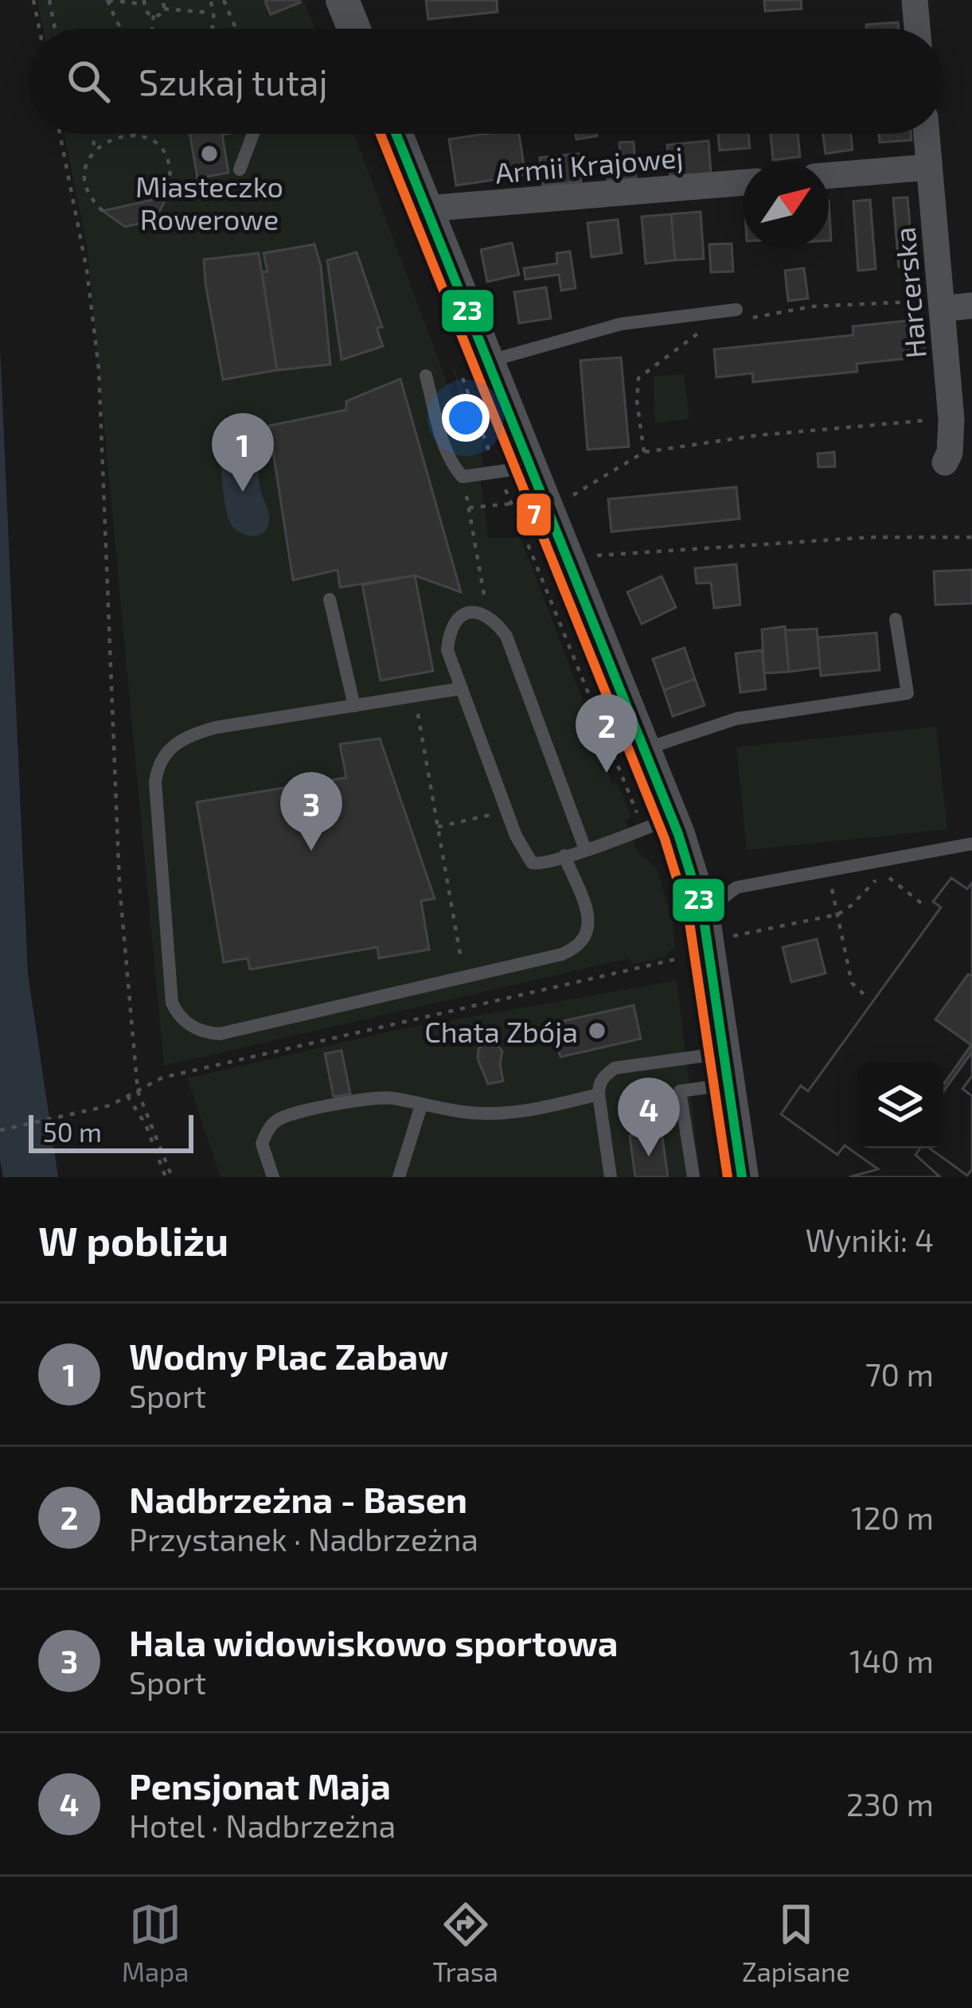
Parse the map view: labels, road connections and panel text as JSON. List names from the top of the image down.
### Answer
{
  "streets": {
    "street": ["Armii Krajowej", "Harcerska"]
  },
  "places": ["Miasteczko Rowerowe", "Chata Zbója"],
  "lines": ["transit line 23", "transit line 7"],
  "scale_bar": "50 m",
  "north": "top right",
  "page": {
    "search": "Szukaj tutaj",
    "pins": [
      "1",
      "2",
      "3",
      "4"
    ],
    "scale": "50 m",
    "heading": ["W pobliżu", "Wyniki: 4"],
    "list": [
      {
        "mark": "1",
        "name": "Wodny Plac Zabaw",
        "note": "Sport",
        "value": "70 m"
      },
      {
        "mark": "2",
        "name": "Nadbrzeżna - Basen",
        "note": "Przystanek · Nadbrzeżna",
        "value": "120 m"
      },
      {
        "mark": "3",
        "name": "Hala widowiskowo sportowa",
        "note": "Sport",
        "value": "140 m"
      },
      {
        "mark": "4",
        "name": "Pensjonat Maja",
        "note": "Hotel · Nadbrzeżna",
        "value": "230 m"
      }
    ],
    "nav": ["Mapa", "Trasa", "Zapisane"]
  }
}
